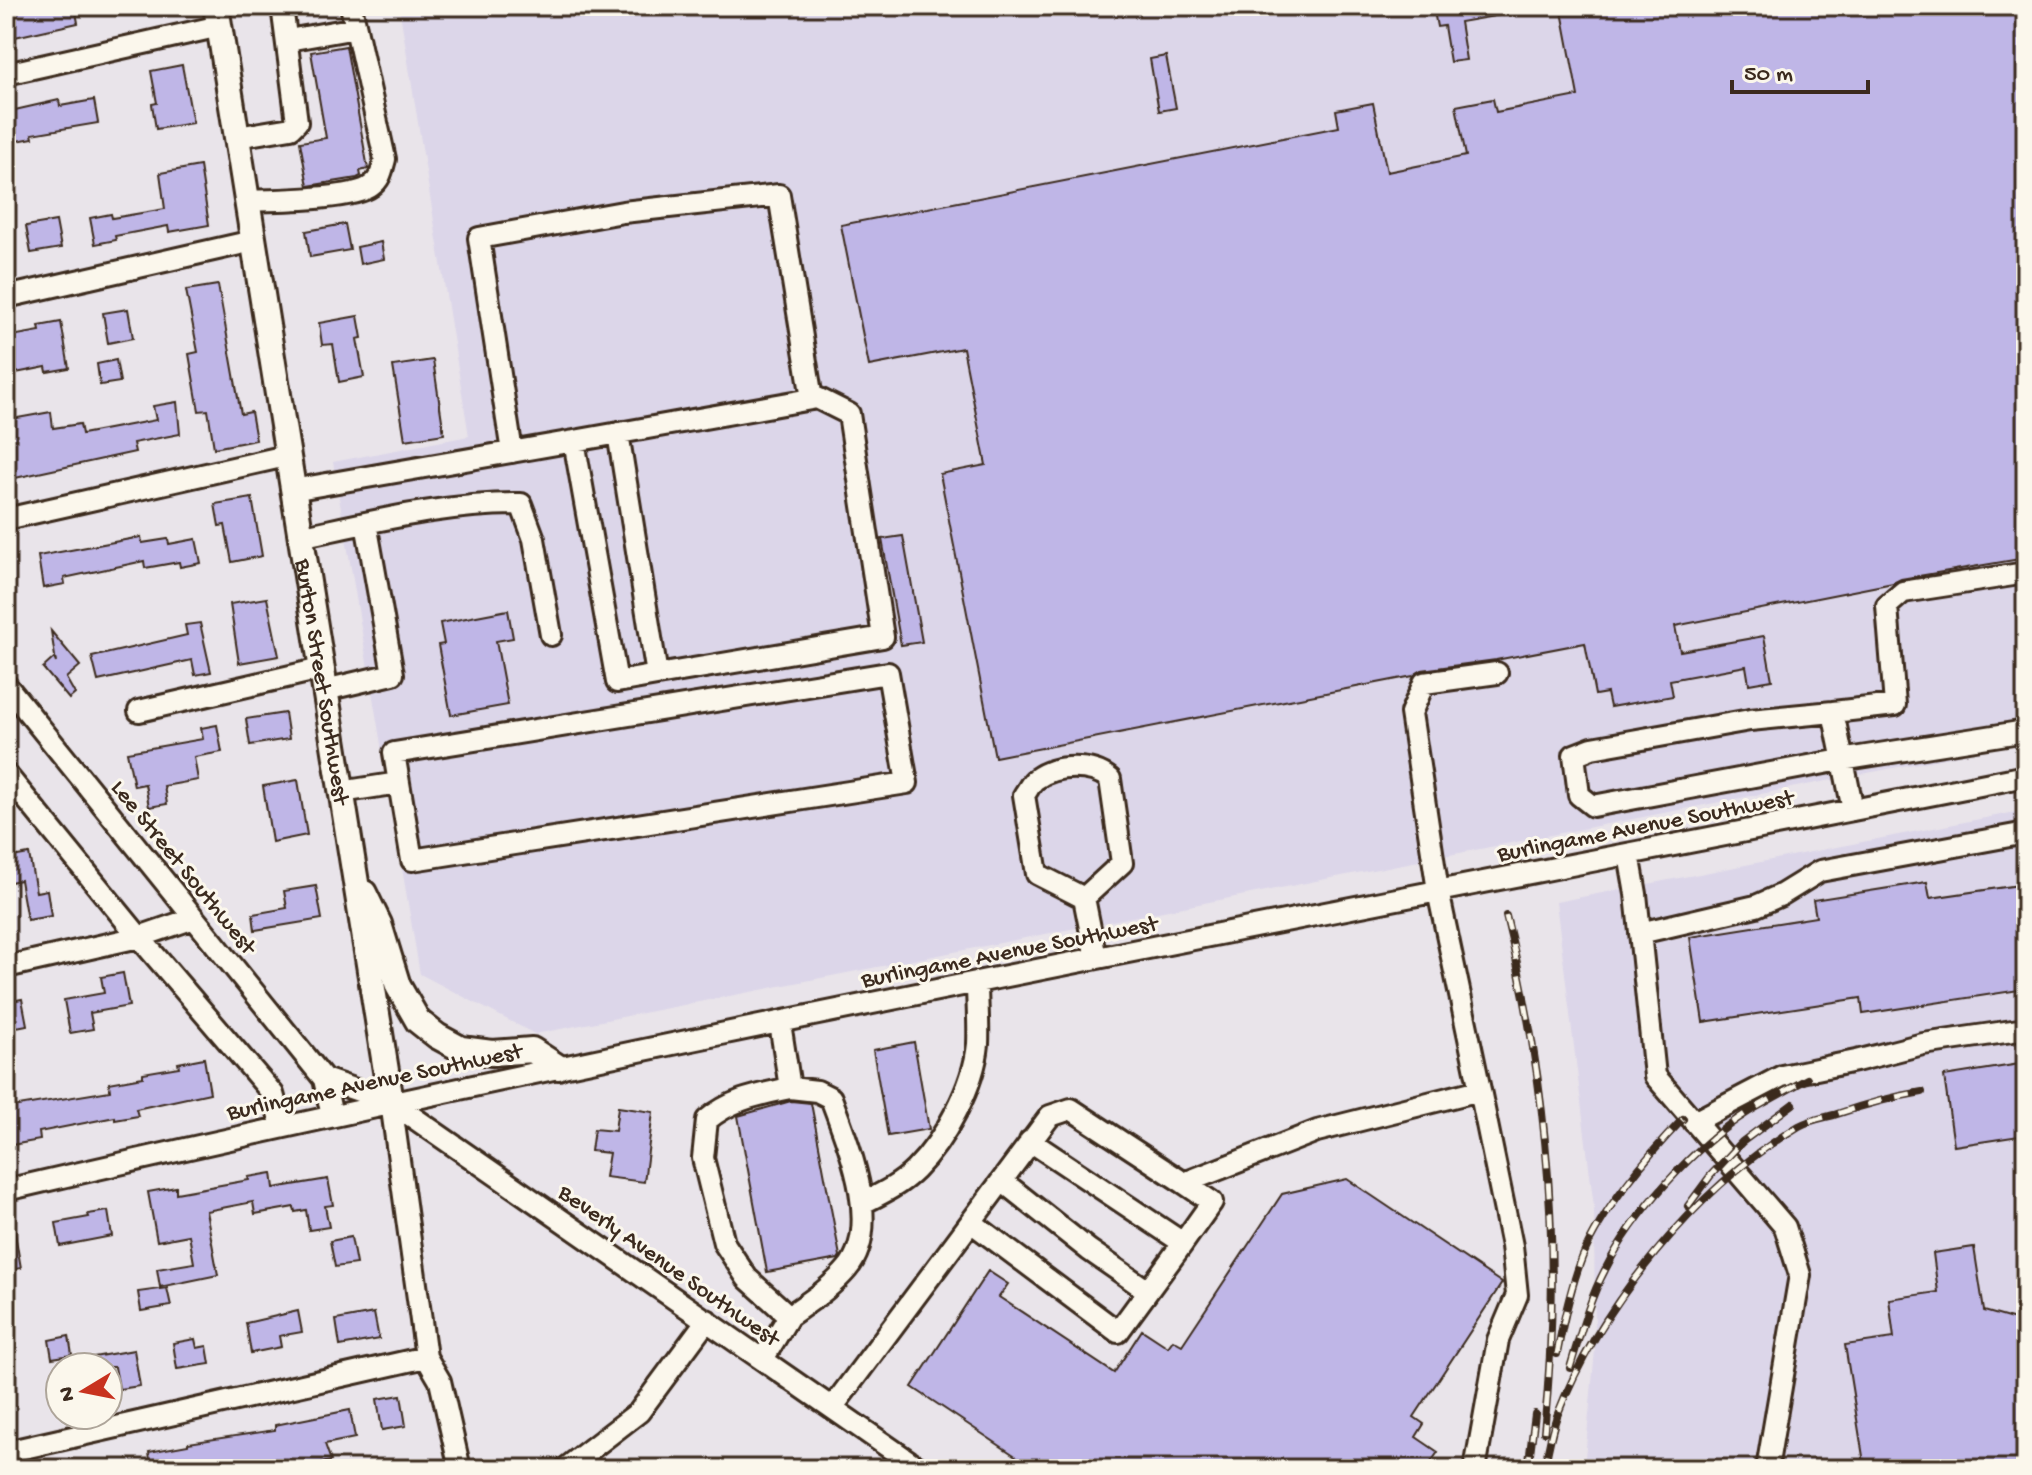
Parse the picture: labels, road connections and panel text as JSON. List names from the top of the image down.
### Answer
{
  "streets": {
    "main road": ["Burton Street Southwest"],
    "street": ["Burlingame Avenue Southwest", "Lee Street Southwest", "Beverly Avenue Southwest"]
  },
  "crossings": [
    ["Burton Street Southwest", "Burlingame Avenue Southwest"],
    ["Burton Street Southwest", "Beverly Avenue Southwest"],
    ["Burlingame Avenue Southwest", "Lee Street Southwest"],
    ["Burlingame Avenue Southwest", "Beverly Avenue Southwest"]
  ],
  "scale_bar": "50 m",
  "north": "left"
}
